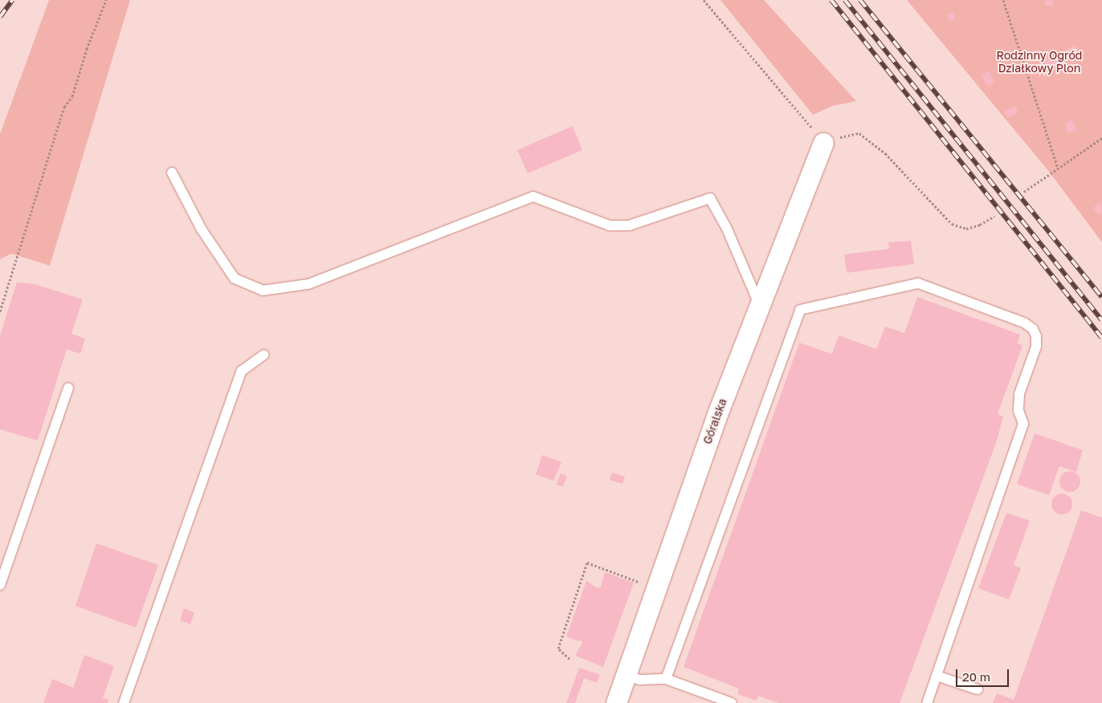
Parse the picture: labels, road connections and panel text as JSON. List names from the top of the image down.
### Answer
{
  "streets": {
    "street": ["Góralska"]
  },
  "parks": ["Rodzinny Ogród Działkowy Plon"],
  "scale_bar": "20 m"
}
